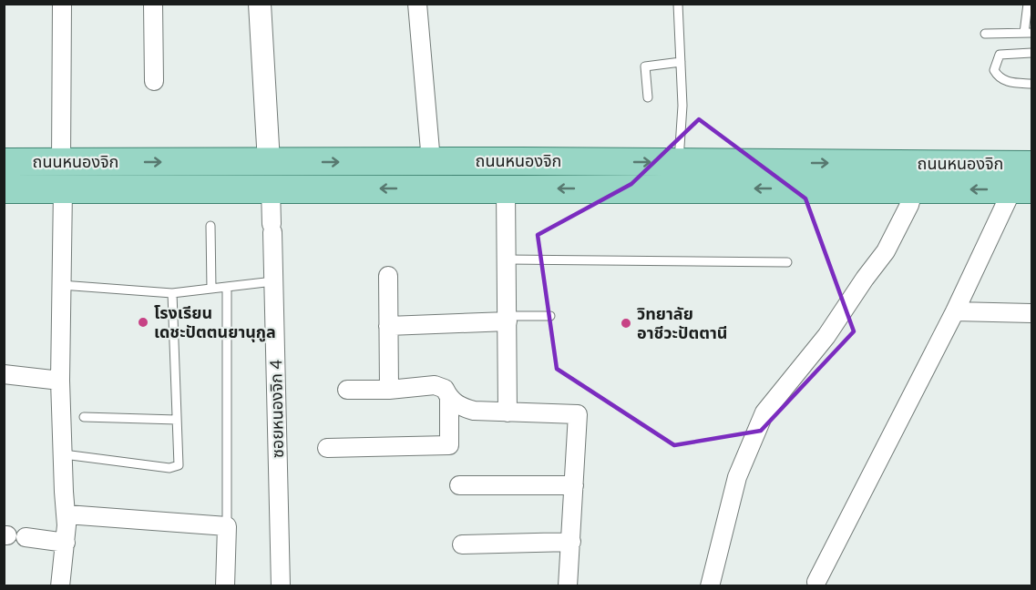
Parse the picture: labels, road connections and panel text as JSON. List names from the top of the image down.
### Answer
{
  "streets": {
    "main road": ["ถนนหนองจิก"],
    "street": ["ซอยหนองจิก 4"]
  },
  "crossings": [
    ["ถนนหนองจิก", "ซอยหนองจิก 4"]
  ],
  "places": ["โรงเรียน เดชะปัตตนยานุกูล", "วิทยาลัย อาชีวะปัตตานี"]
}
